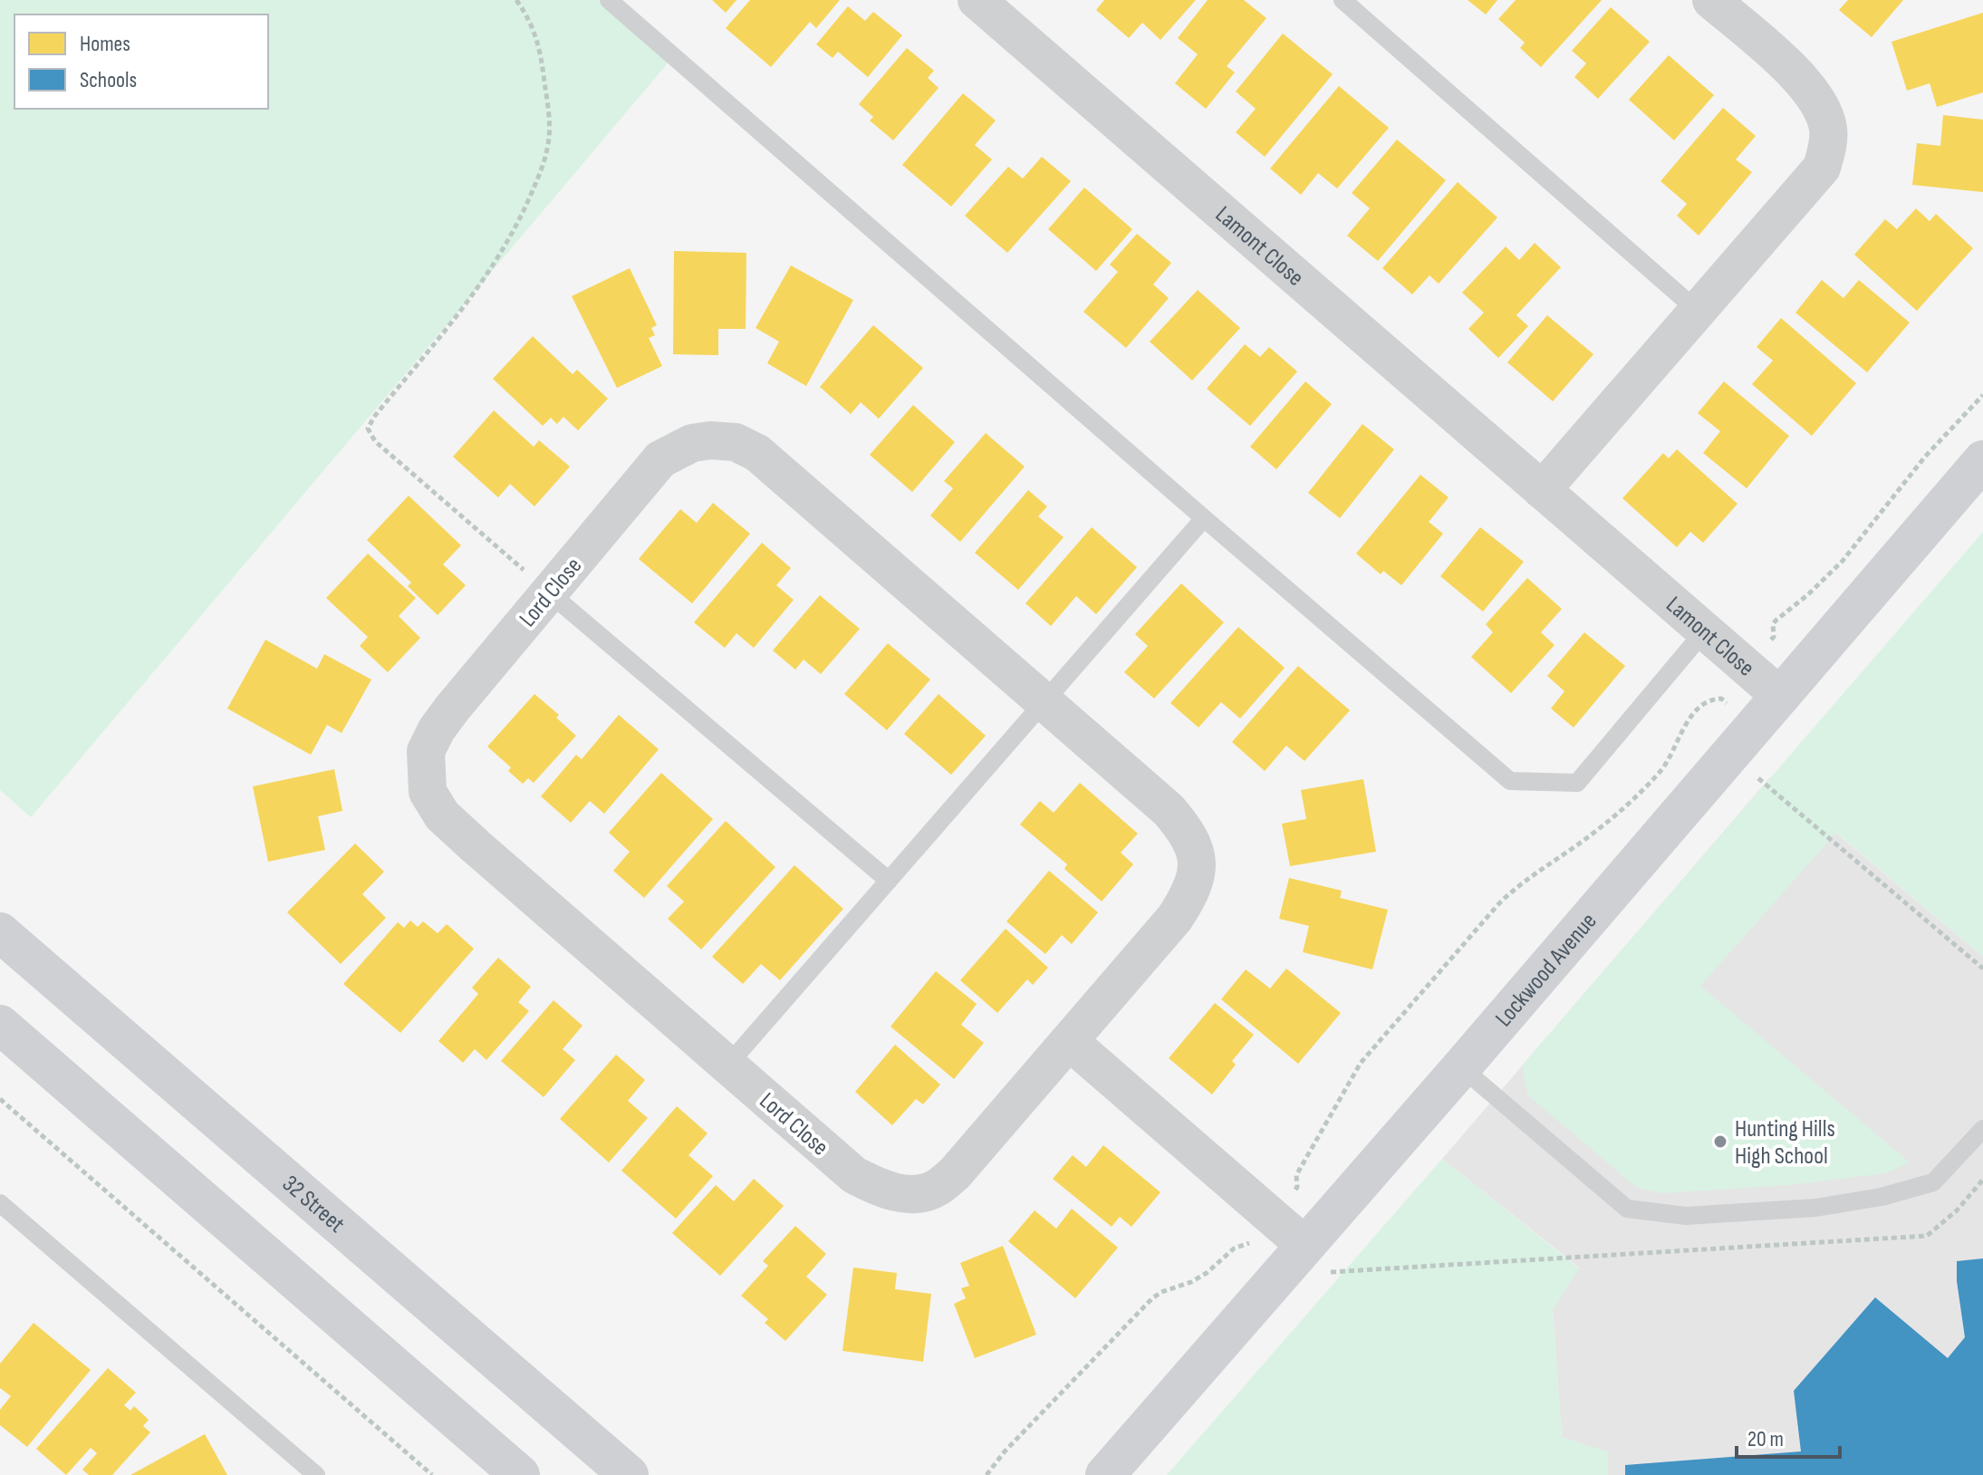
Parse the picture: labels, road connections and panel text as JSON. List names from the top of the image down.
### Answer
{
  "streets": {
    "street": [
      "Lamont Close",
      "Lord Close",
      "Lockwood Avenue",
      "32 Street"
    ]
  },
  "crossings": [
    ["Lamont Close", "Lockwood Avenue"]
  ],
  "places": ["Hunting Hills High School"],
  "legend": ["Homes", "Schools"],
  "scale_bar": "20 m"
}
